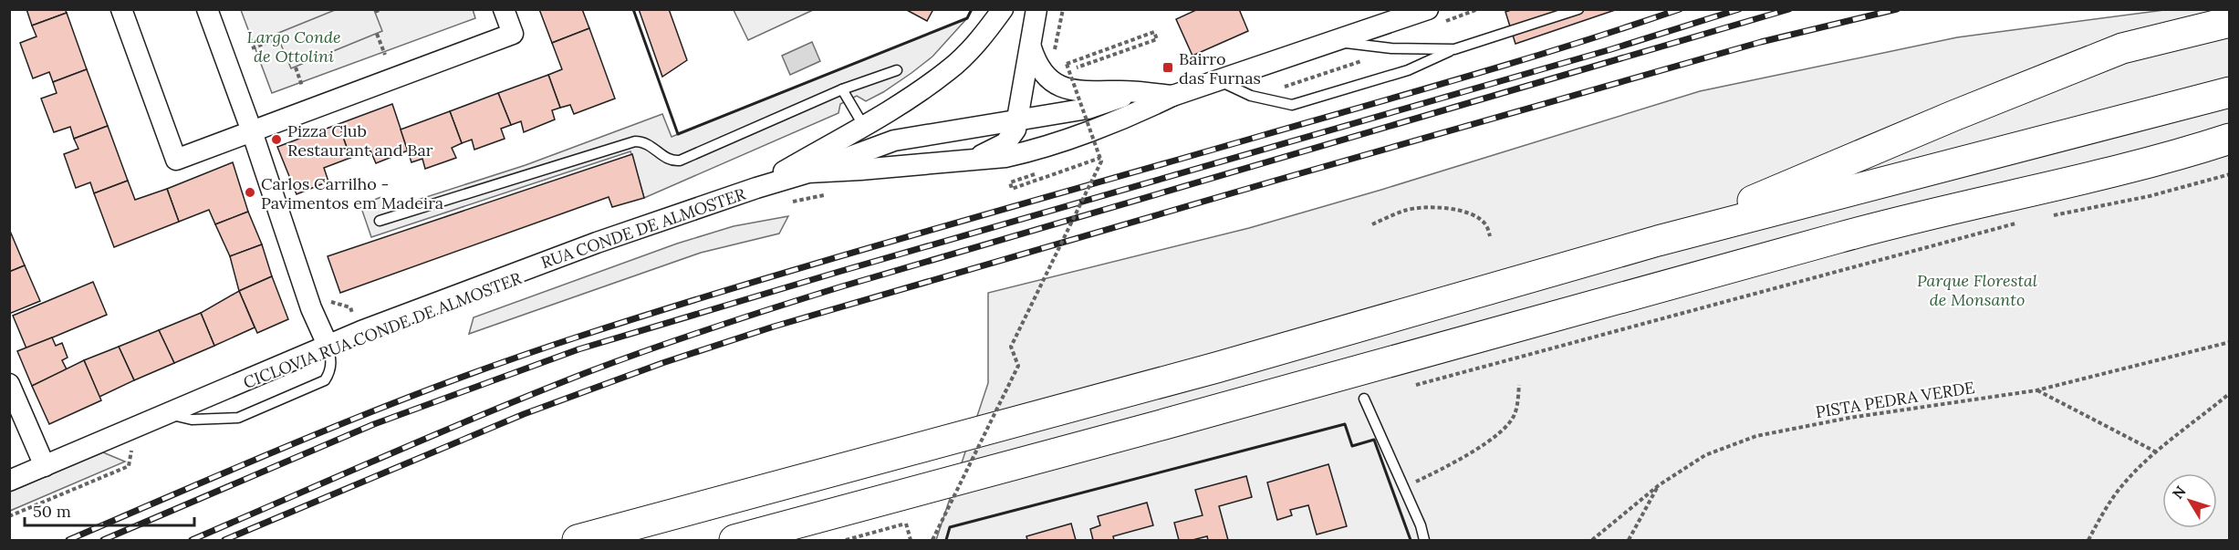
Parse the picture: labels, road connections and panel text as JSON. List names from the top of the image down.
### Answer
{
  "streets": {
    "street": ["RUA CONDE DE ALMOSTER"],
    "path": ["PISTA PEDRA VERDE"]
  },
  "parks": ["Largo Conde de Ottolini", "Parque Florestal de Monsanto"],
  "places": {
    "transit": ["Bairro das Furnas"],
    "other": ["Pizza Club Restaurant and Bar", "Carlos Carrilho - Pavimentos em Madeira"]
  },
  "scale_bar": "50 m",
  "north": "top left"
}
